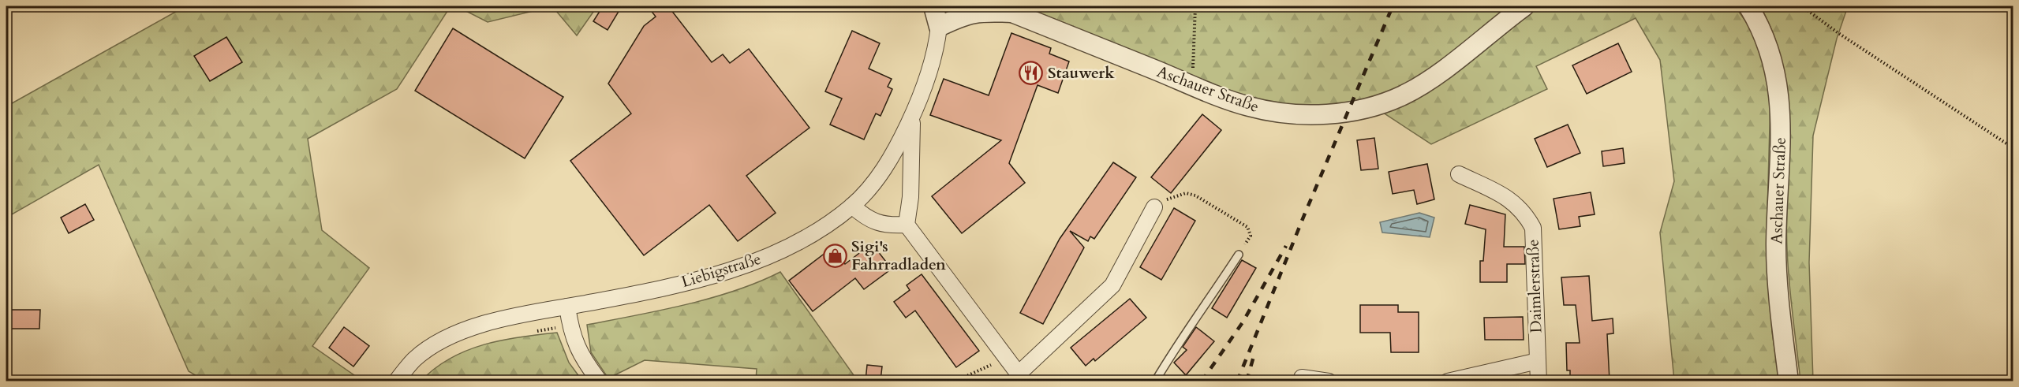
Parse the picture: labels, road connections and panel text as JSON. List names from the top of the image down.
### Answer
{
  "streets": {
    "street": ["Aschauer Straße", "Liebigstraße", "Daimlerstraße"]
  },
  "crossings": [
    ["Aschauer Straße", "Liebigstraße"]
  ],
  "places": {
    "restaurant": ["Stauwerk"],
    "shop": ["Sigi's Fahrradladen"]
  }
}
